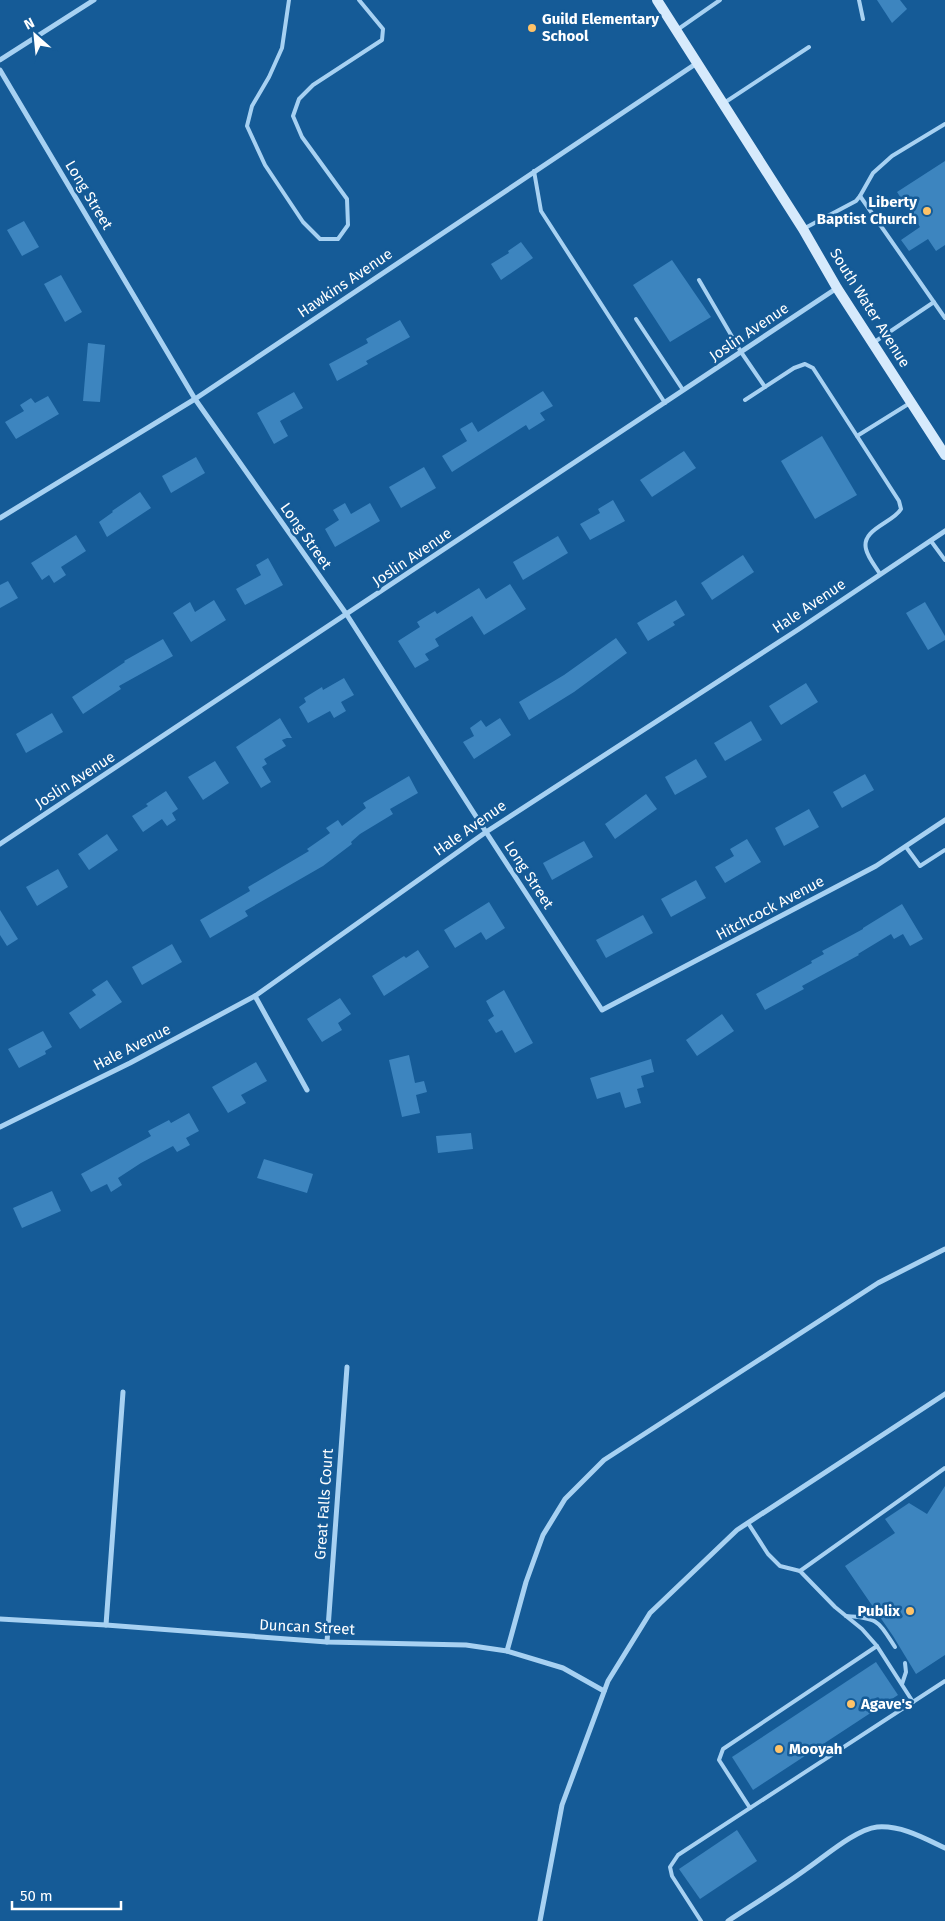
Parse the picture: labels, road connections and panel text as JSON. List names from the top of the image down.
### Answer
{
  "streets": {
    "main road": ["South Water Avenue"],
    "street": [
      "Long Street",
      "Hawkins Avenue",
      "Joslin Avenue",
      "Hale Avenue",
      "Hitchcock Avenue",
      "Great Falls Court",
      "Duncan Street"
    ]
  },
  "crossings": [
    ["Long Street", "Hawkins Avenue"],
    ["Long Street", "Joslin Avenue"],
    ["Long Street", "Hale Avenue"],
    ["Long Street", "Hitchcock Avenue"],
    ["Hawkins Avenue", "South Water Avenue"],
    ["South Water Avenue", "Joslin Avenue"],
    ["Great Falls Court", "Duncan Street"]
  ],
  "places": [
    "Guild Elementary School",
    "Liberty Baptist Church",
    "Publix",
    "Agave's",
    "Mooyah"
  ],
  "scale_bar": "50 m",
  "north": "top left"
}
